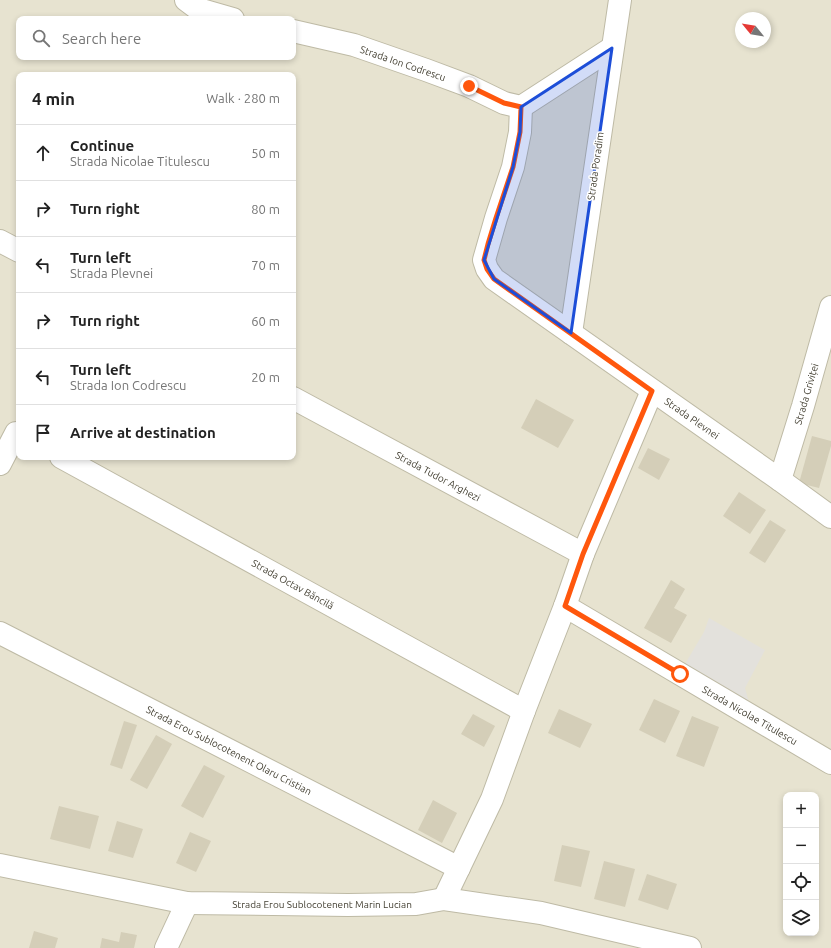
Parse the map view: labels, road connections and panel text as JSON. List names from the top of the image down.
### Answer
{
  "streets": {
    "street": [
      "Strada Ion Codrescu",
      "Strada Poradim",
      "Strada Griviței",
      "Strada Plevnei",
      "Strada Tudor Arghezi",
      "Strada Octav Băncilă",
      "Strada Nicolae Titulescu",
      "Strada Erou Sublocotenent Olaru Cristian",
      "Strada Erou Sublocotenent Marin Lucian"
    ]
  },
  "crossings": [
    ["Strada Ion Codrescu", "Strada Plevnei"],
    ["Strada Poradim", "Strada Plevnei"],
    ["Strada Griviței", "Strada Plevnei"]
  ],
  "north": "top left",
  "page": {
    "search": "Search here",
    "heading": ["4 min", "Walk · 280 m"],
    "list": [
      ["Continue", "Strada Nicolae Titulescu", "50 m"],
      ["Turn right", "80 m"],
      ["Turn left", "Strada Plevnei", "70 m"],
      ["Turn right", "60 m"],
      ["Turn left", "Strada Ion Codrescu", "20 m"],
      "Arrive at destination"
    ],
    "map_buttons": ["+", "−"]
  }
}
